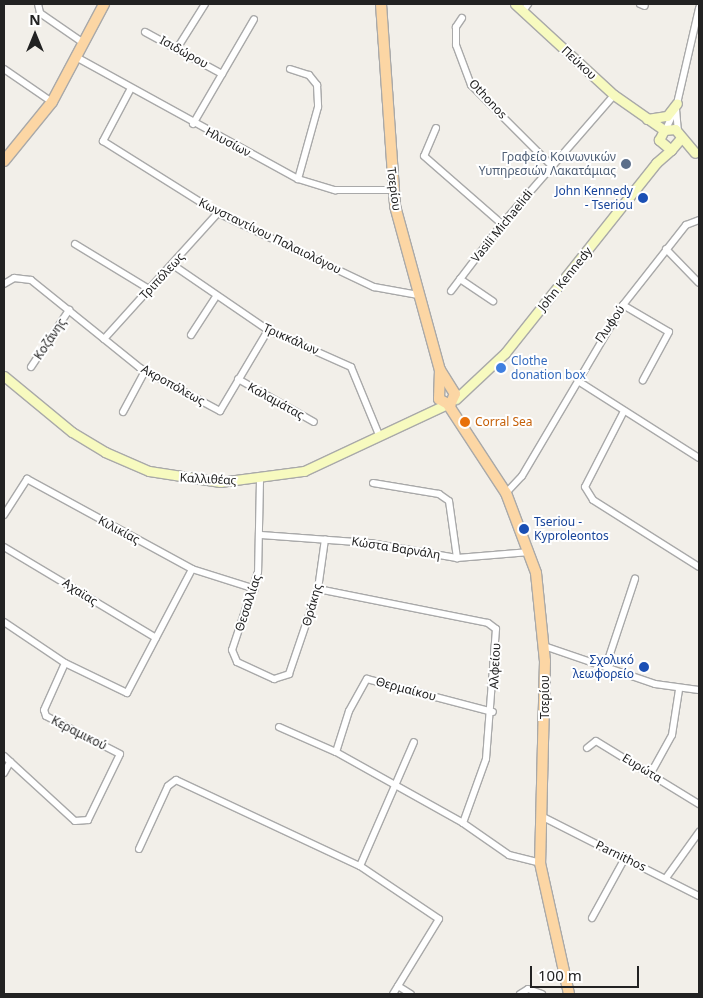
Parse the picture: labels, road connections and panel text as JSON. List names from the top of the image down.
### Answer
{
  "streets": {
    "main road": ["Τσερίου"],
    "street": [
      "Ισιδώρου",
      "Πεύκου",
      "Othonos",
      "Ηλυσίων",
      "Vasili Michaelidi",
      "Κωνσταντίνου Παλαιολόγου",
      "Τριπόλεως",
      "John Kennedy",
      "Γλυφού",
      "Κοζάνης",
      "Τρικκάλων",
      "Ακροπόλεως",
      "Καλαμάτας",
      "Καλλιθέας",
      "Κιλικίας",
      "Κώστα Βαρνάλη",
      "Αχαϊας",
      "Θεσαλλίας",
      "Θράκης",
      "Αλφείου",
      "Θερμαίκου",
      "Κεραμικού",
      "Ευρώτα",
      "Parnithos"
    ]
  },
  "crossings": [
    ["Πεύκου", "Vasili Michaelidi"],
    ["Othonos", "Vasili Michaelidi"],
    ["Ηλυσίων", "Τσερίου"],
    ["Ηλυσίων", "Κωνσταντίνου Παλαιολόγου"],
    ["Τσερίου", "Κωνσταντίνου Παλαιολόγου"],
    ["Τσερίου", "John Kennedy"],
    ["Τσερίου", "Γλυφού"],
    ["Τσερίου", "Κώστα Βαρνάλη"],
    ["Τσερίου", "Parnithos"],
    ["Κωνσταντίνου Παλαιολόγου", "Τριπόλεως"],
    ["Τριπόλεως", "Τρικκάλων"],
    ["Τριπόλεως", "Ακροπόλεως"],
    ["John Kennedy", "Καλλιθέας"],
    ["Κοζάνης", "Ακροπόλεως"],
    ["Τρικκάλων", "Ακροπόλεως"],
    ["Τρικκάλων", "Καλλιθέας"],
    ["Ακροπόλεως", "Καλαμάτας"],
    ["Καλλιθέας", "Θεσαλλίας"],
    ["Κιλικίας", "Θεσαλλίας"],
    ["Κώστα Βαρνάλη", "Θεσαλλίας"],
    ["Κώστα Βαρνάλη", "Θράκης"],
    ["Θεσαλλίας", "Θράκης"],
    ["Θράκης", "Αλφείου"],
    ["Αλφείου", "Θερμαίκου"]
  ],
  "places": [
    "Γραφείο Κοινωνικών Υυπηρεσιών Λακατάμιας",
    "John Kennedy - Tseriou",
    "Clothe donation box",
    "Corral Sea",
    "Tseriou - Kyproleontos",
    "Σχολικό λεωφορείο"
  ],
  "scale_bar": "100 m",
  "north": "top"
}
